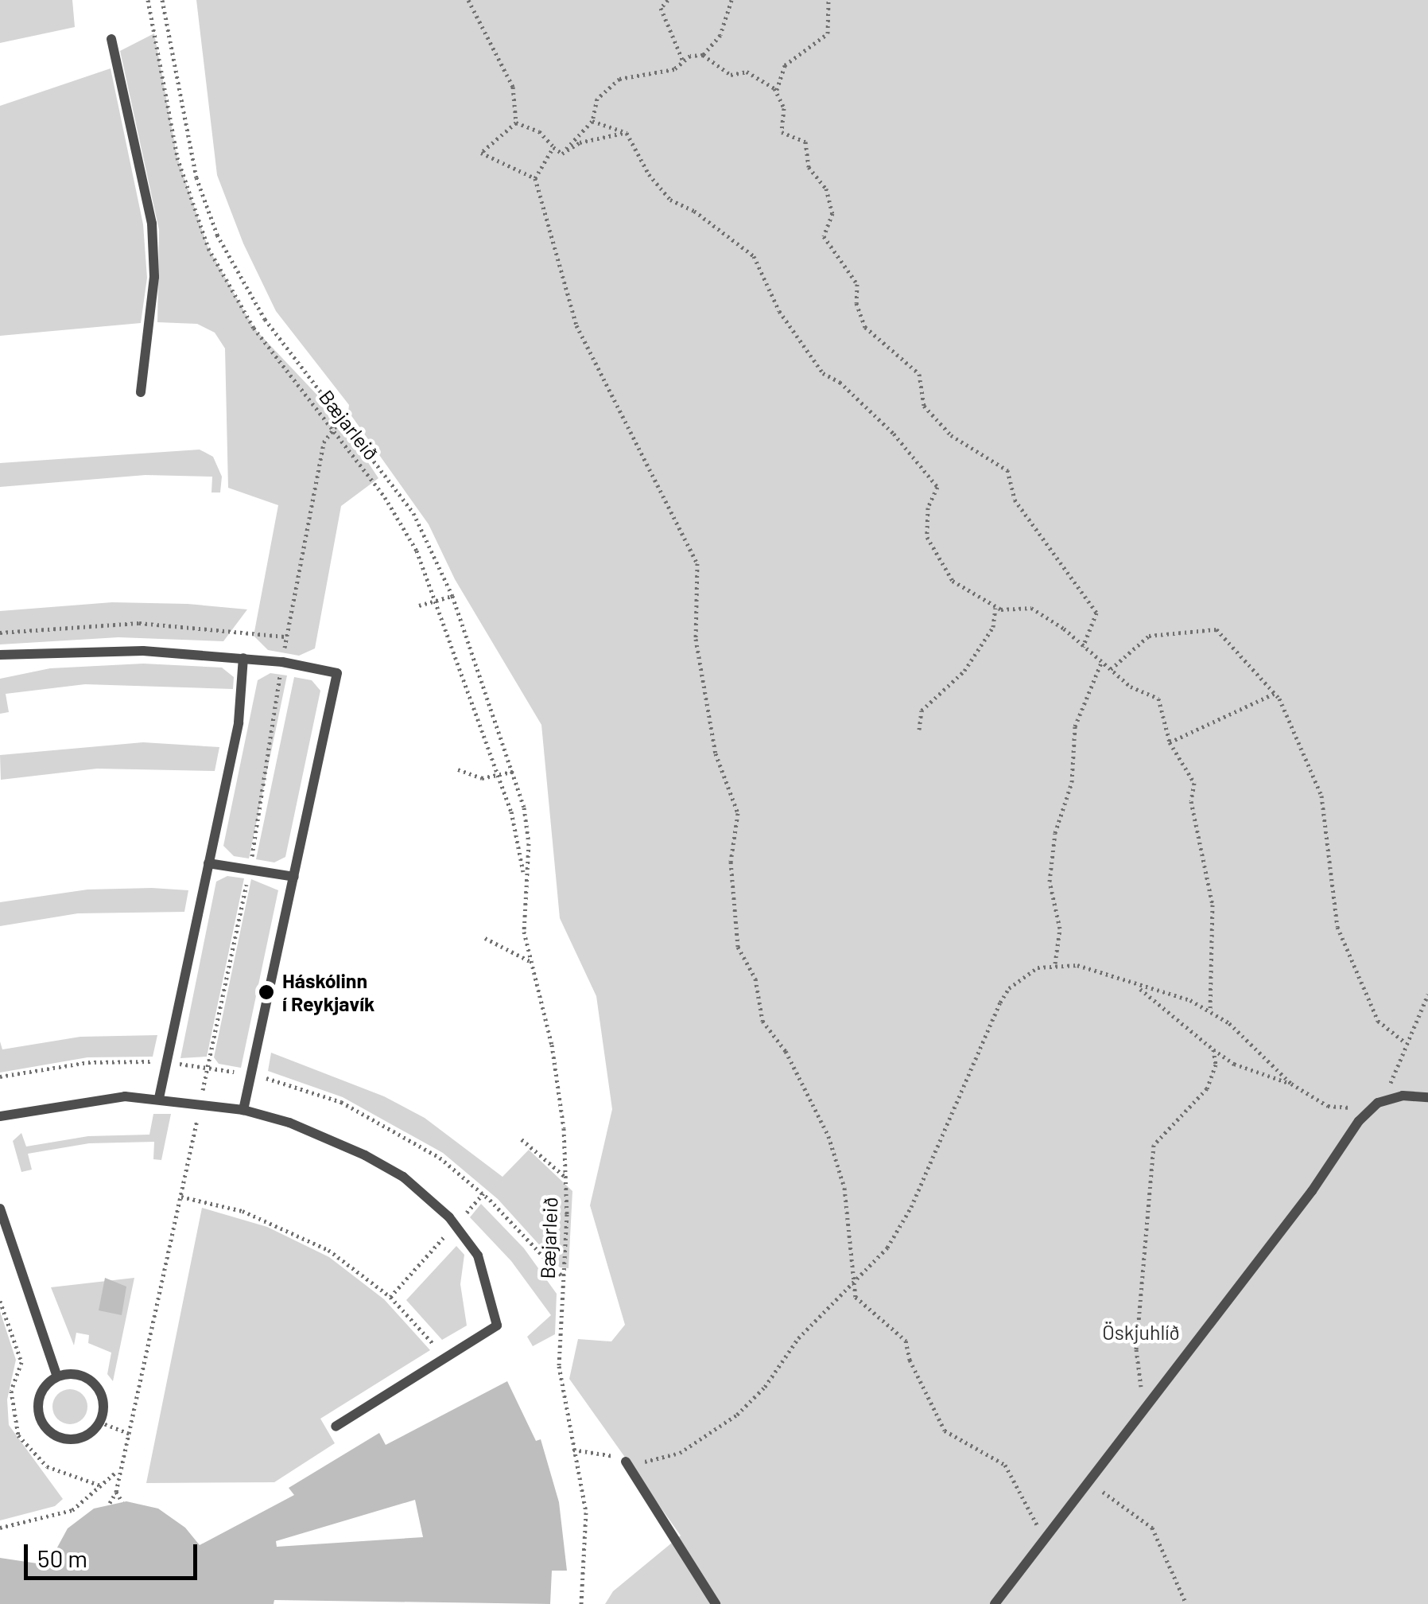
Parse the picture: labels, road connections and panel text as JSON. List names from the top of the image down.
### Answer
{
  "streets": {
    "path": ["Bæjarleið"]
  },
  "parks": ["Öskjuhlíð"],
  "places": ["Háskólinn í Reykjavík"],
  "scale_bar": "50 m"
}
